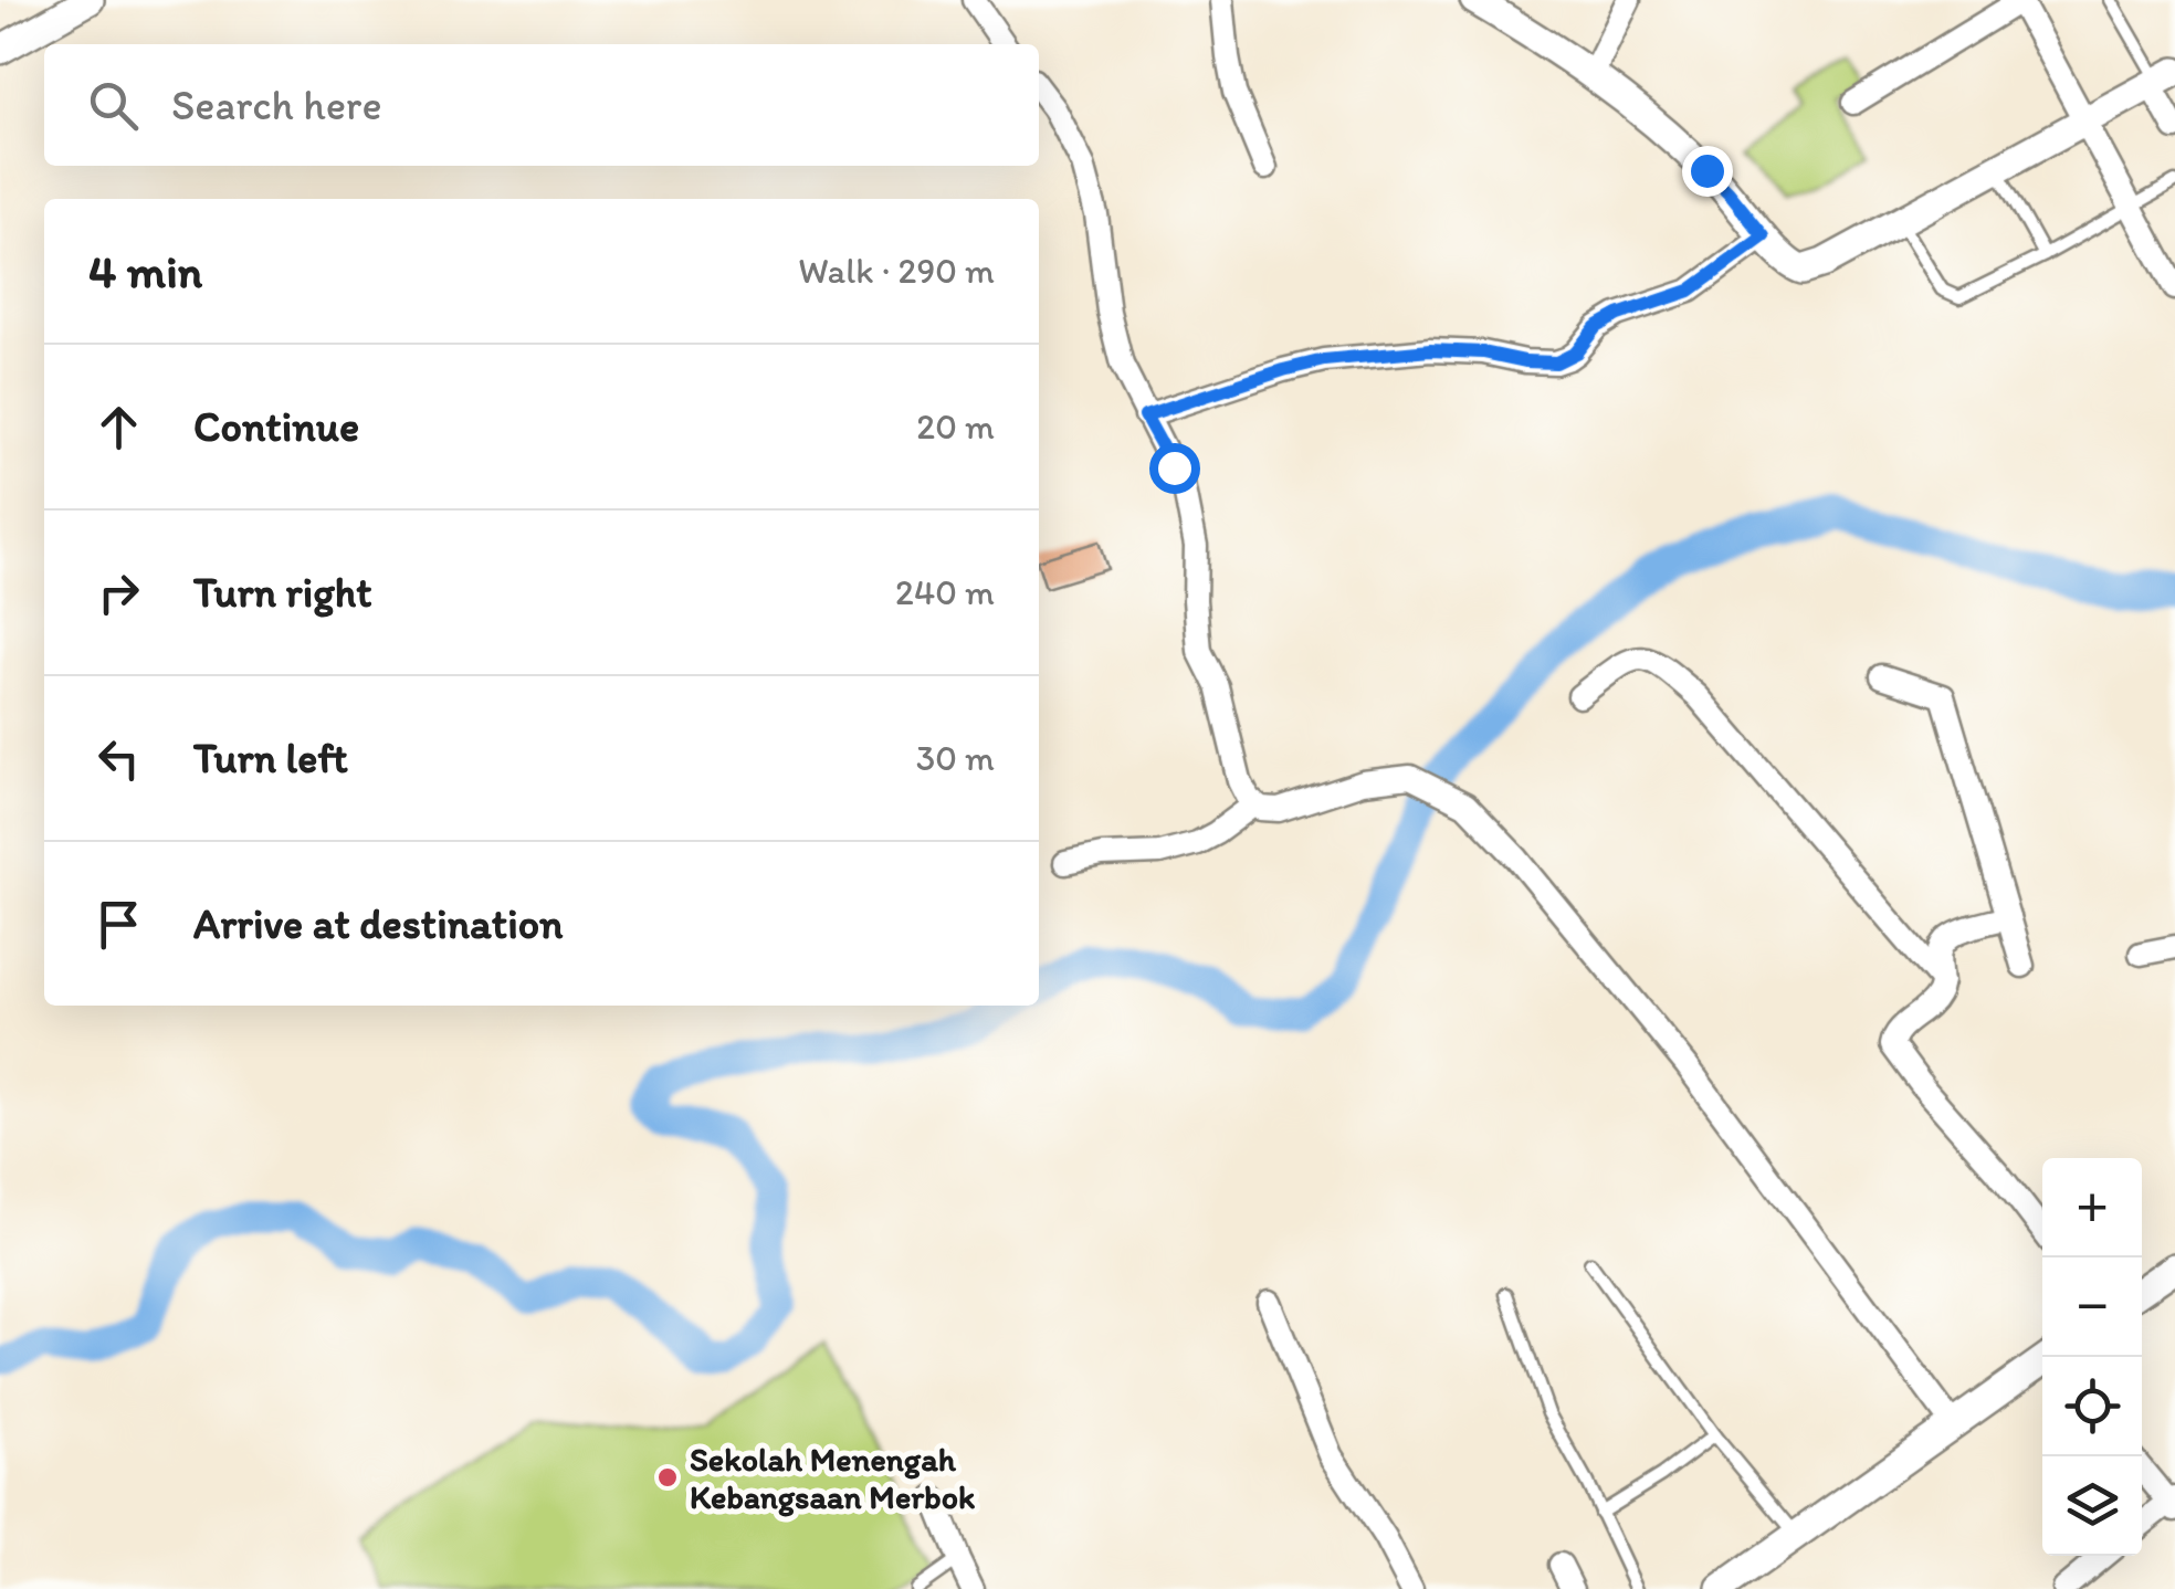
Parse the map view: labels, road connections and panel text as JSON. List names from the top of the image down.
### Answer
{
  "places": ["Sekolah Menengah Kebangsaan Merbok"],
  "page": {
    "search": "Search here",
    "heading": ["4 min", "Walk · 290 m"],
    "list": [
      ["Continue", "20 m"],
      ["Turn right", "240 m"],
      ["Turn left", "30 m"],
      "Arrive at destination"
    ],
    "map_buttons": ["+", "−"]
  }
}
